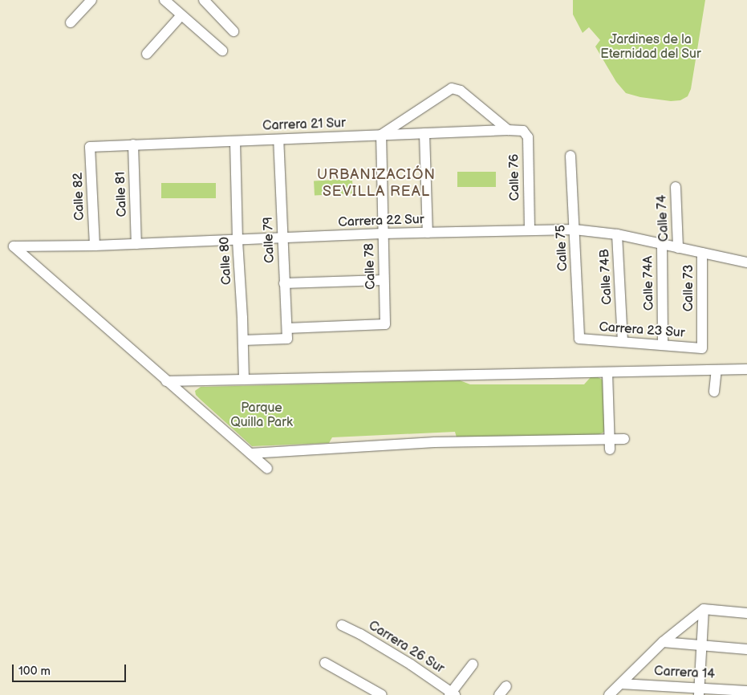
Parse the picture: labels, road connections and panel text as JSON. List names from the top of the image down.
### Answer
{
  "streets": {
    "street": [
      "Carrera 21 Sur",
      "Calle 76",
      "Calle 81",
      "Calle 82",
      "Calle 74",
      "Carrera 22 Sur",
      "Calle 79",
      "Calle 75",
      "Calle 80",
      "Calle 78",
      "Calle 74B",
      "Calle 74A",
      "Calle 73",
      "Carrera 23 Sur",
      "Carrera 26 Sur",
      "Carrera 14"
    ]
  },
  "crossings": [
    ["Carrera 21 Sur", "Calle 76"],
    ["Carrera 21 Sur", "Calle 81"],
    ["Carrera 21 Sur", "Calle 82"],
    ["Carrera 21 Sur", "Calle 79"],
    ["Carrera 21 Sur", "Calle 80"],
    ["Carrera 21 Sur", "Calle 78"],
    ["Calle 76", "Carrera 22 Sur"],
    ["Calle 81", "Carrera 22 Sur"],
    ["Calle 82", "Carrera 22 Sur"],
    ["Calle 74", "Carrera 22 Sur"],
    ["Carrera 22 Sur", "Calle 79"],
    ["Carrera 22 Sur", "Calle 75"],
    ["Carrera 22 Sur", "Calle 80"],
    ["Carrera 22 Sur", "Calle 78"],
    ["Carrera 22 Sur", "Calle 74B"],
    ["Carrera 22 Sur", "Calle 74A"],
    ["Carrera 22 Sur", "Calle 73"],
    ["Calle 79", "Calle 80"],
    ["Calle 79", "Calle 78"],
    ["Calle 75", "Carrera 23 Sur"],
    ["Calle 74B", "Carrera 23 Sur"],
    ["Calle 74A", "Carrera 23 Sur"],
    ["Calle 73", "Carrera 23 Sur"]
  ],
  "districts": ["URBANIZACIÓN SEVILLA REAL"],
  "parks": ["Jardines de la Eternidad del Sur", "Parque Quilla Park"],
  "scale_bar": "100 m"
}
